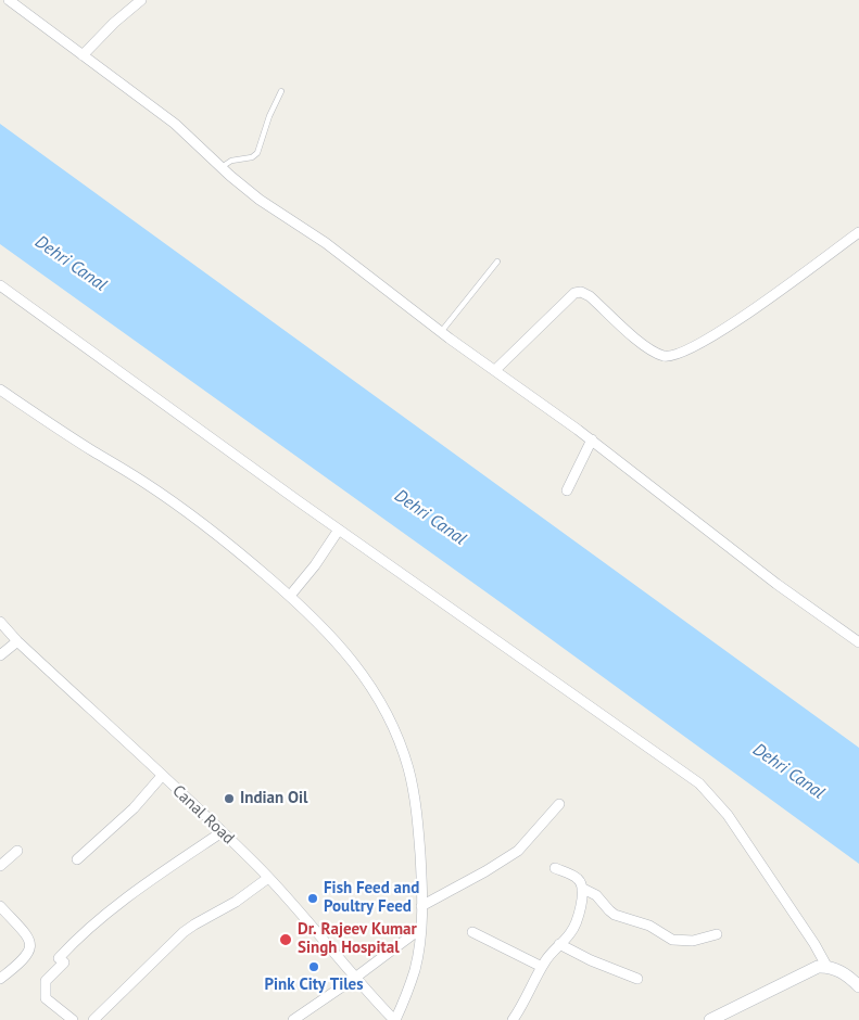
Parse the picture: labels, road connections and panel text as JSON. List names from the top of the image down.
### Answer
{
  "streets": {
    "street": ["Canal Road"]
  },
  "water": ["Dehri Canal"],
  "places": [
    "Indian Oil",
    "Fish Feed and Poultry Feed",
    "Dr. Rajeev Kumar Singh Hospital",
    "Pink City Tiles"
  ]
}
